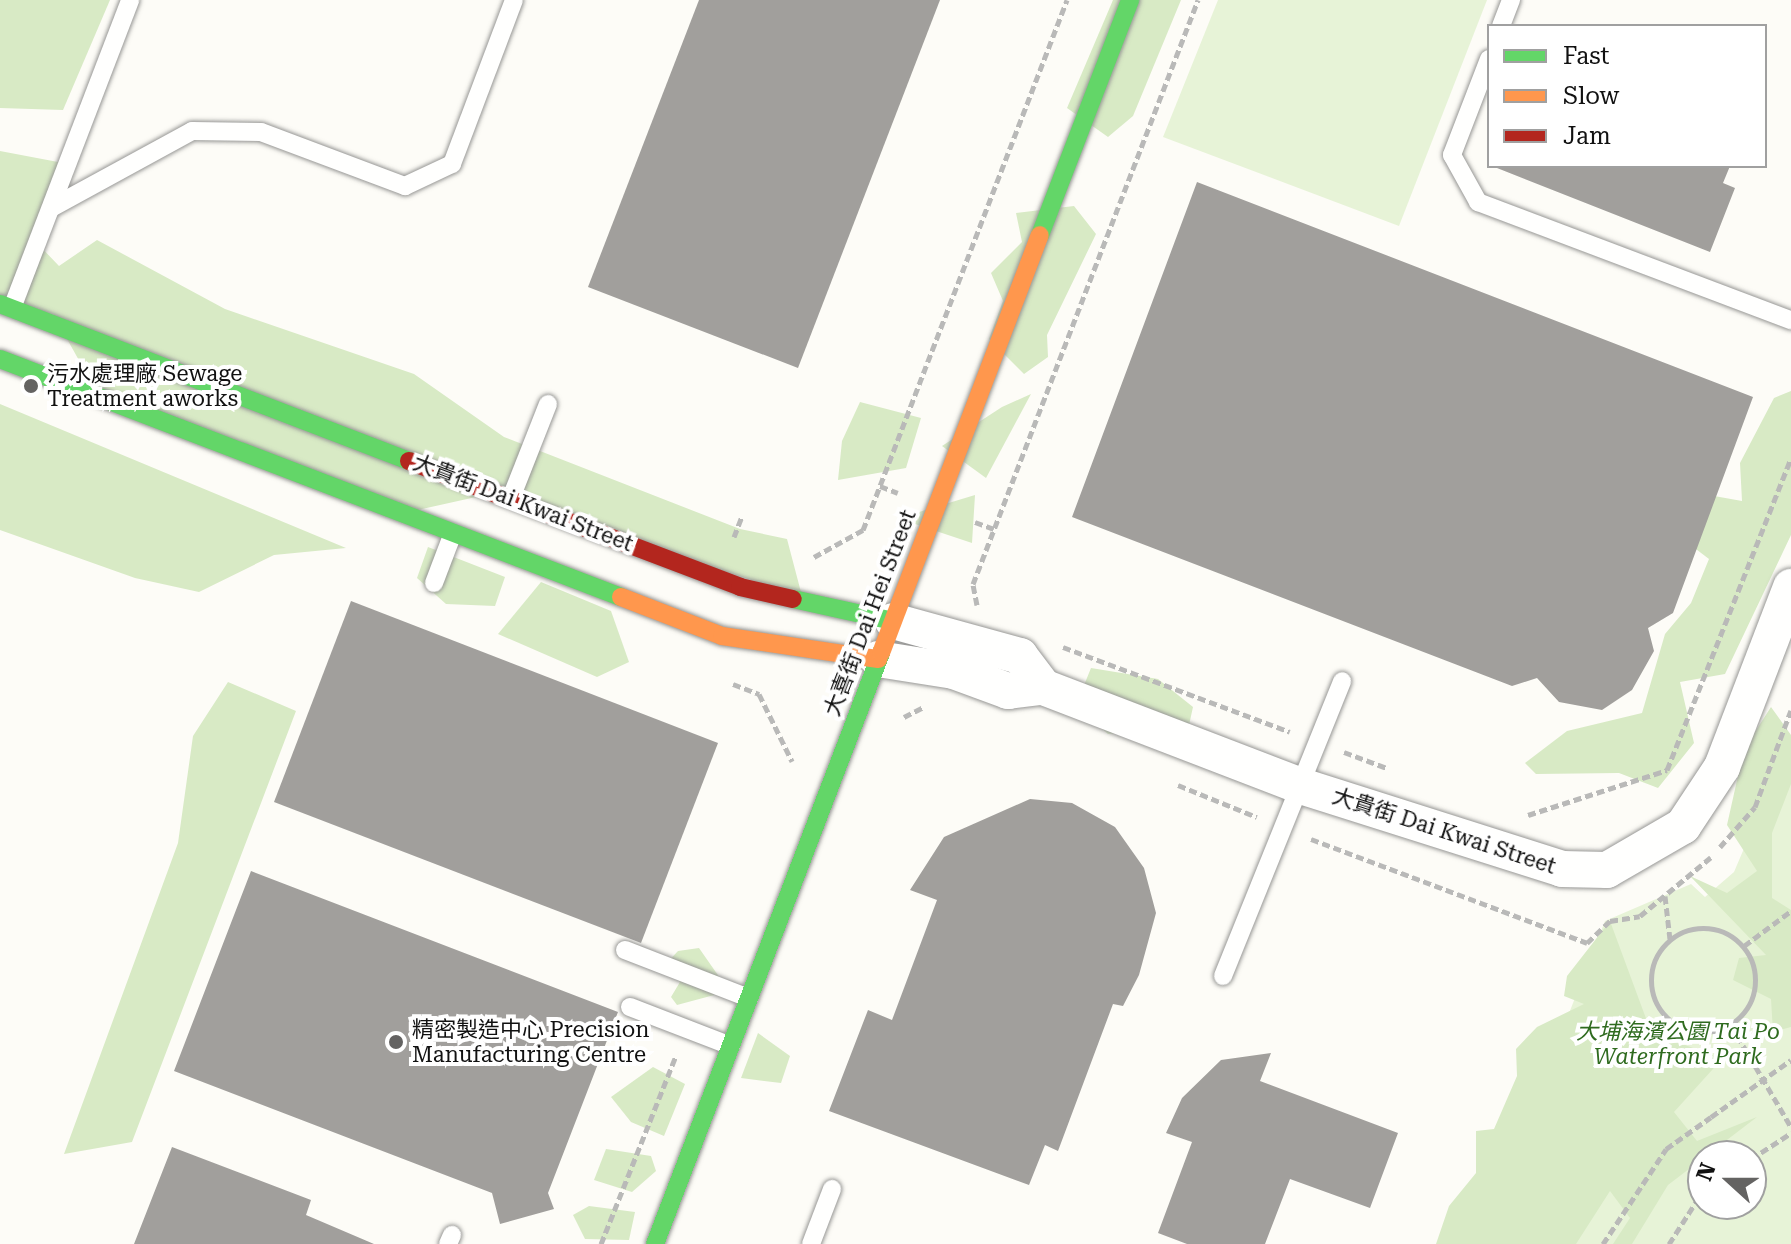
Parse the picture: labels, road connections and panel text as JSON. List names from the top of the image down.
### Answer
{
  "streets": {
    "street": ["大貴街 Dai Kwai Street", "大喜街 Dai Hei Street"]
  },
  "crossings": [
    ["大貴街 Dai Kwai Street", "大喜街 Dai Hei Street"]
  ],
  "parks": ["大埔海濱公園 Tai Po Waterfront Park"],
  "places": ["污水處理廠 Sewage Treatment aworks", "精密製造中心 Precision Manufacturing Centre"],
  "legend": ["Fast", "Slow", "Jam"],
  "north": "left"
}
